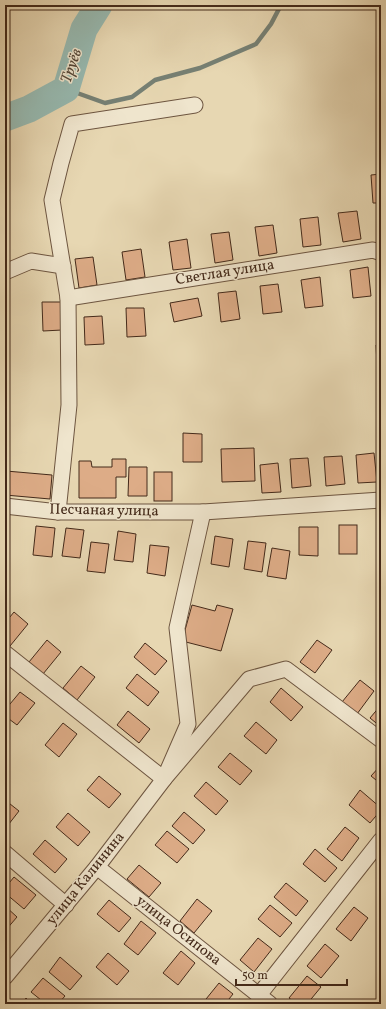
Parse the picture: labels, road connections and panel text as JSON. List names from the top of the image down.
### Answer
{
  "streets": {
    "street": [
      "Светлая улица",
      "Песчаная улица",
      "улица Калинина",
      "улица Осипова"
    ]
  },
  "crossings": [
    ["Песчаная улица", "улица Калинина"],
    ["улица Калинина", "улица Осипова"]
  ],
  "water": ["Труёв"],
  "scale_bar": "50 m"
}
